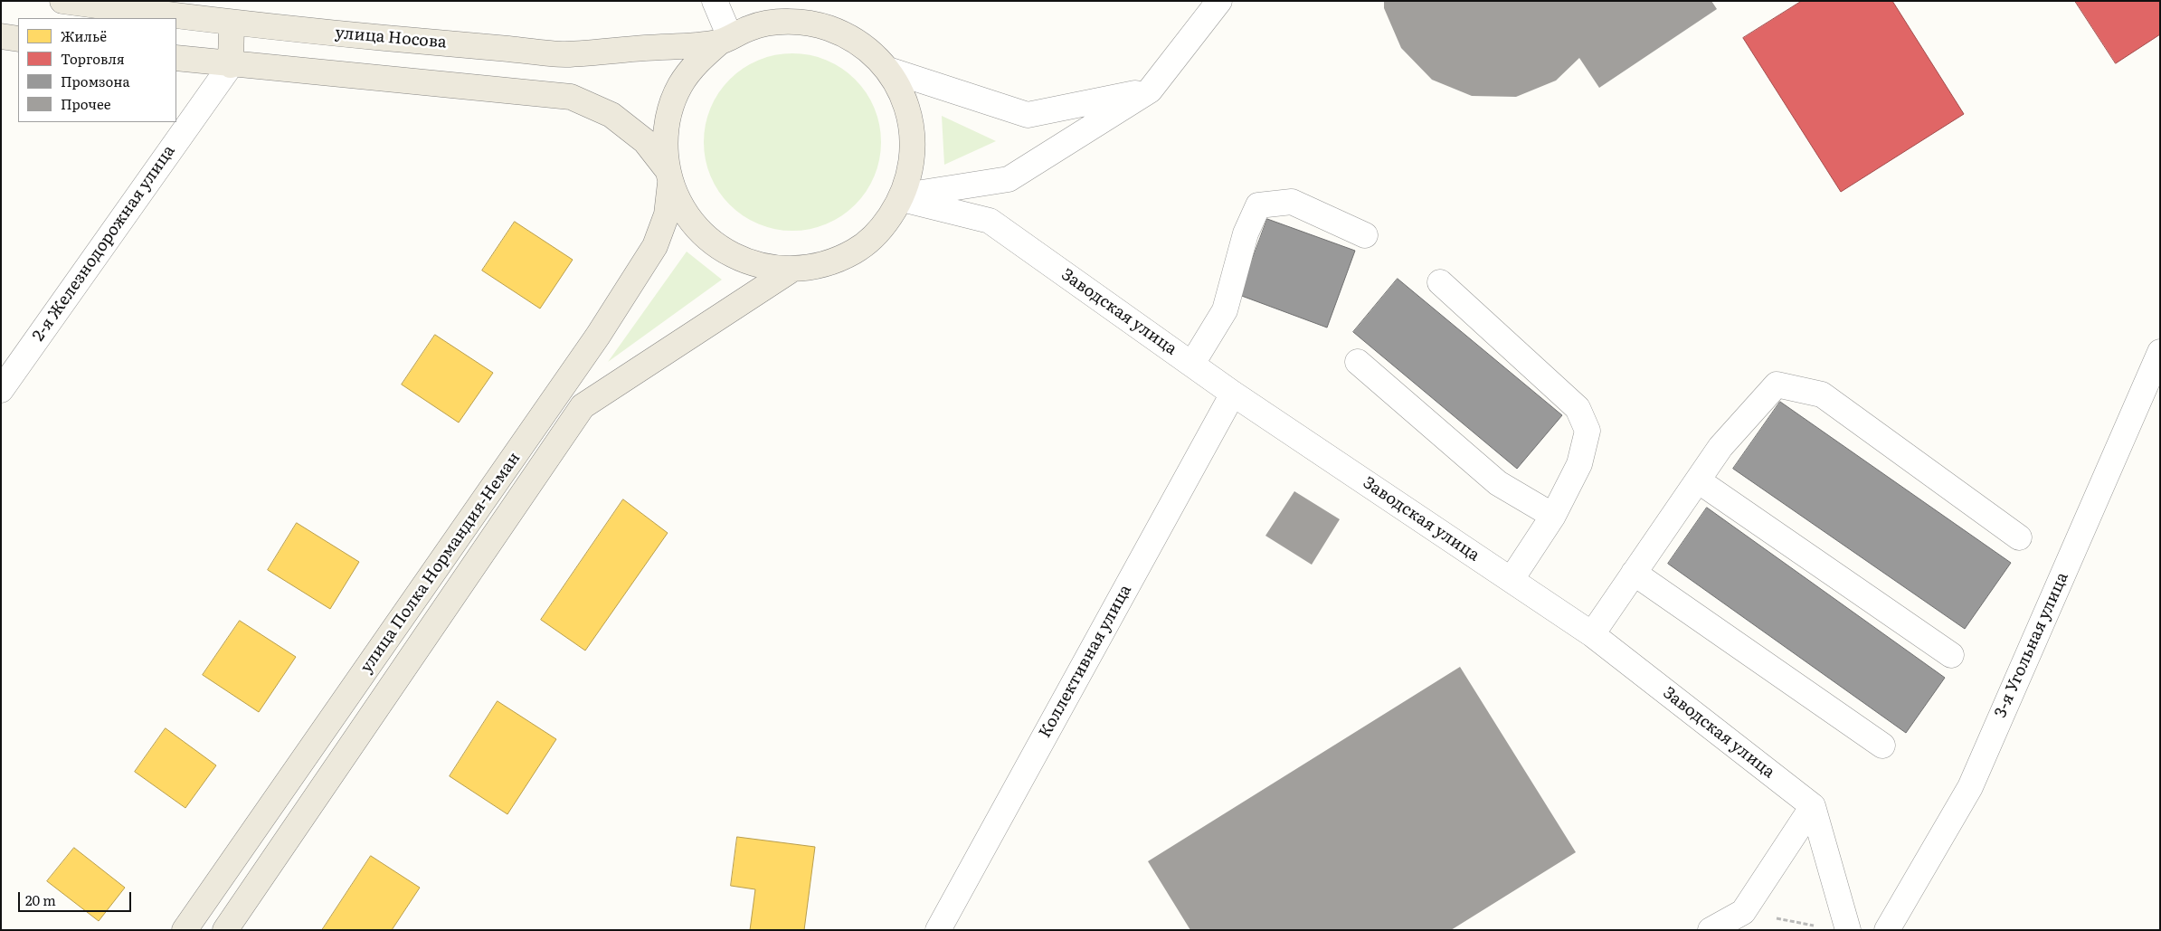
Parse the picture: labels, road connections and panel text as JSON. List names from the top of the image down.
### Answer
{
  "streets": {
    "main road": ["улица Носова", "улица Полка Нормандия-Неман"],
    "street": [
      "2-я Железнодорожная улица",
      "Заводская улица",
      "3-я Угольная улица",
      "Коллективная улица"
    ]
  },
  "crossings": [
    ["Заводская улица", "Коллективная улица"]
  ],
  "legend": [
    "Жильё",
    "Торговля",
    "Промзона",
    "Прочее"
  ],
  "scale_bar": "20 m"
}
